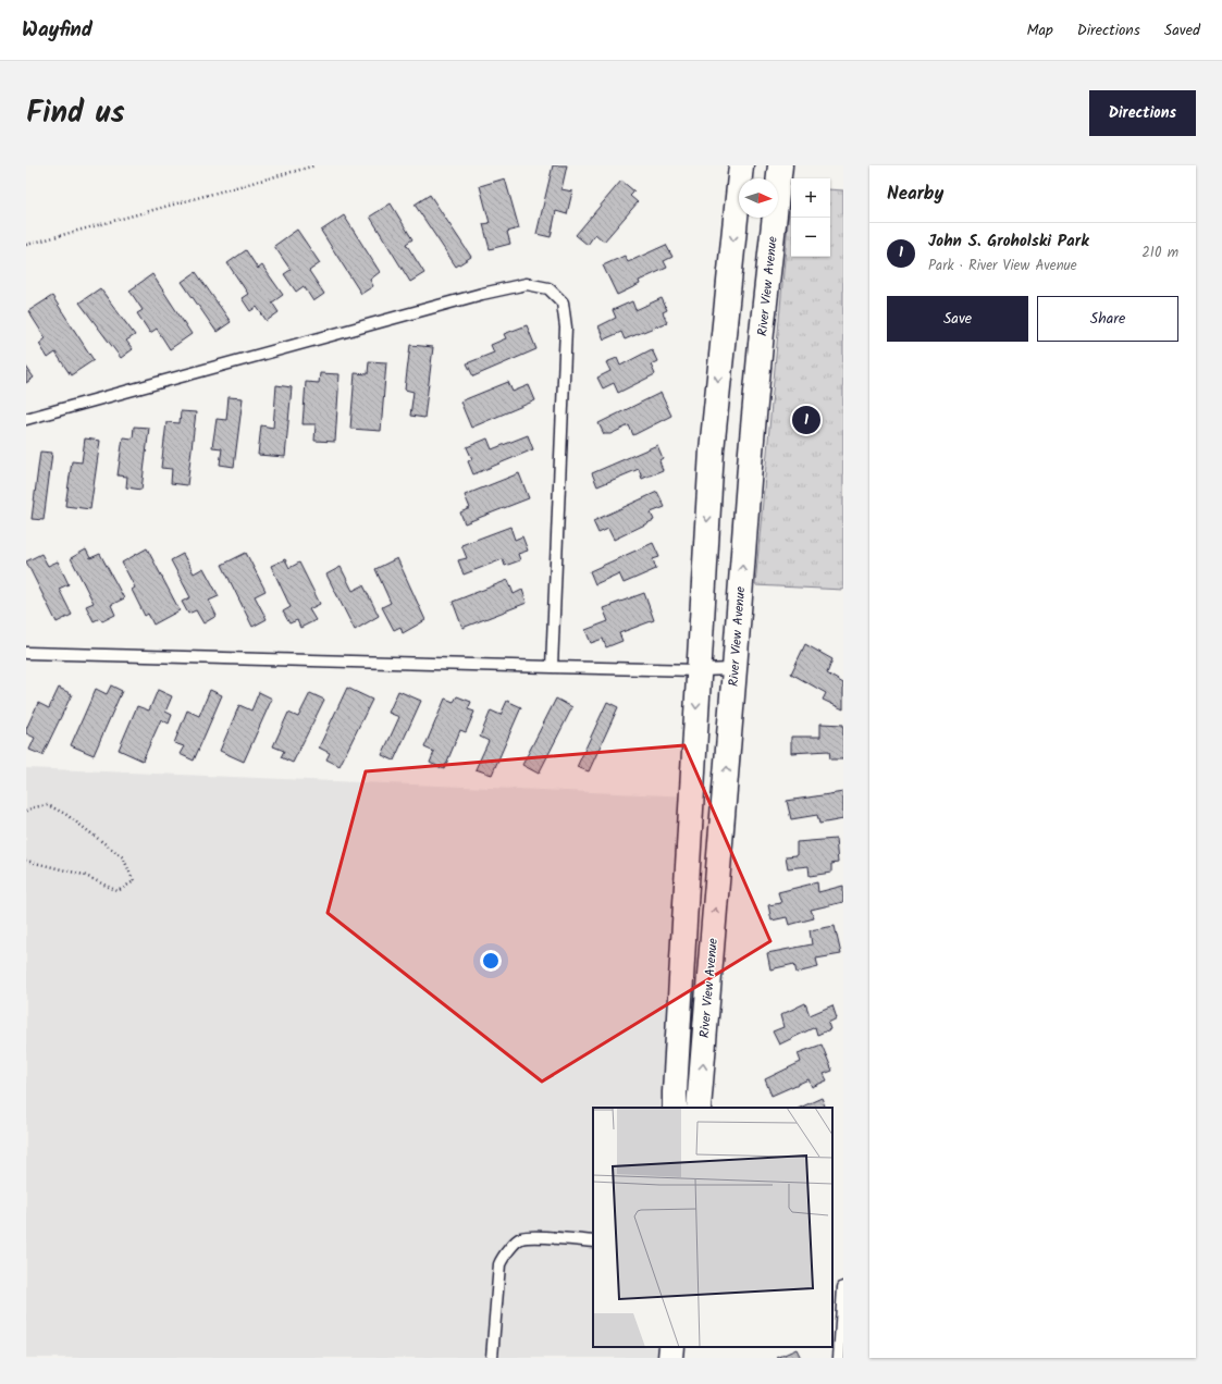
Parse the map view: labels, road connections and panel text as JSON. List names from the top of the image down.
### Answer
{
  "streets": {
    "main road": ["River View Avenue"]
  },
  "north": "right",
  "page": {
    "header": "Wayfind",
    "nav": ["Map", "Directions", "Saved"],
    "title": "Find us",
    "buttons": [
      "Directions",
      ["Save", "Share"]
    ],
    "heading": "Nearby",
    "map_buttons": ["+", "−"],
    "list": [
      {
        "mark": "1",
        "name": "John S. Groholski Park",
        "note": "Park · River View Avenue",
        "value": "210 m"
      }
    ],
    "pins": "1"
  }
}
